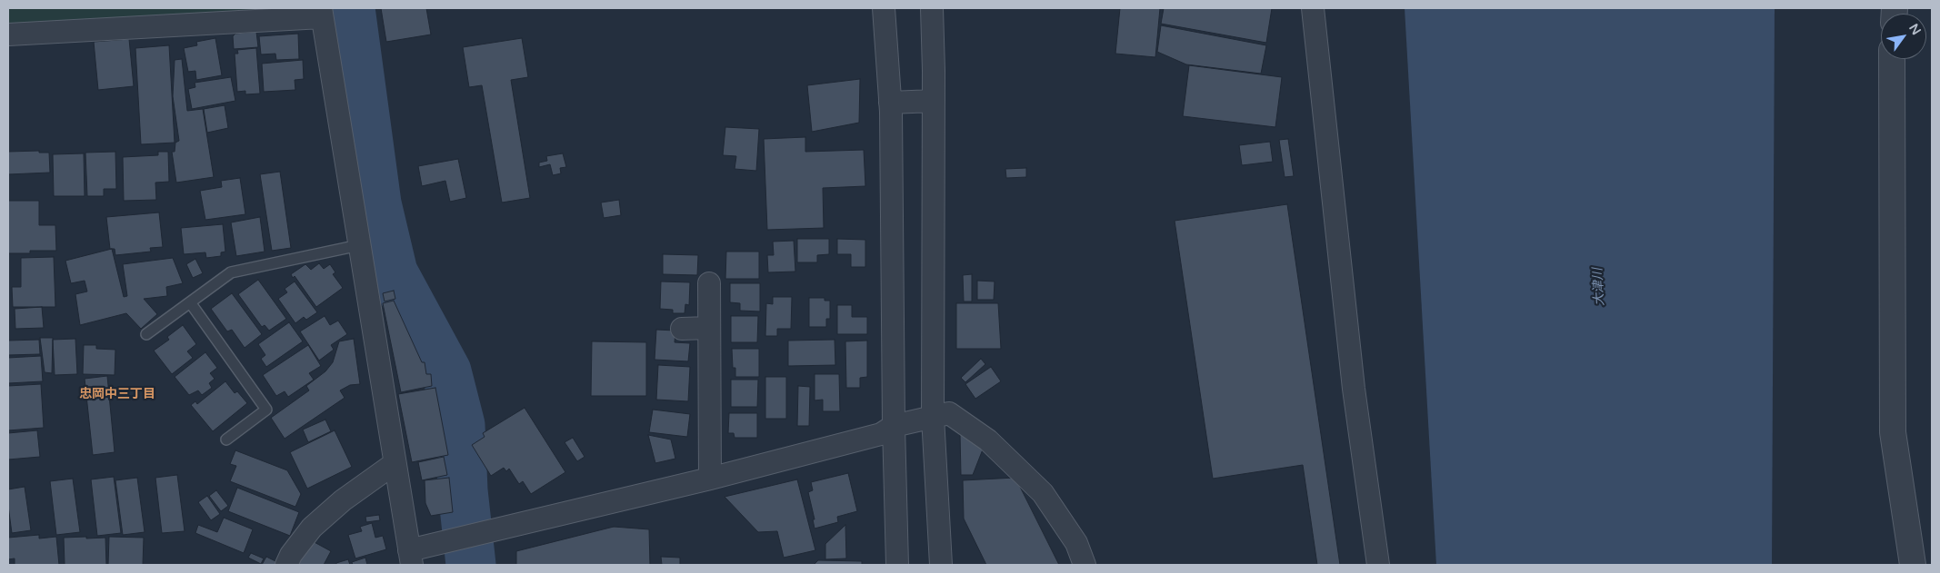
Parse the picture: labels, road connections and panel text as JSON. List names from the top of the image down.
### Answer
{
  "districts": ["忠岡中三丁目"],
  "water": ["大津川"],
  "north": "top right"
}
